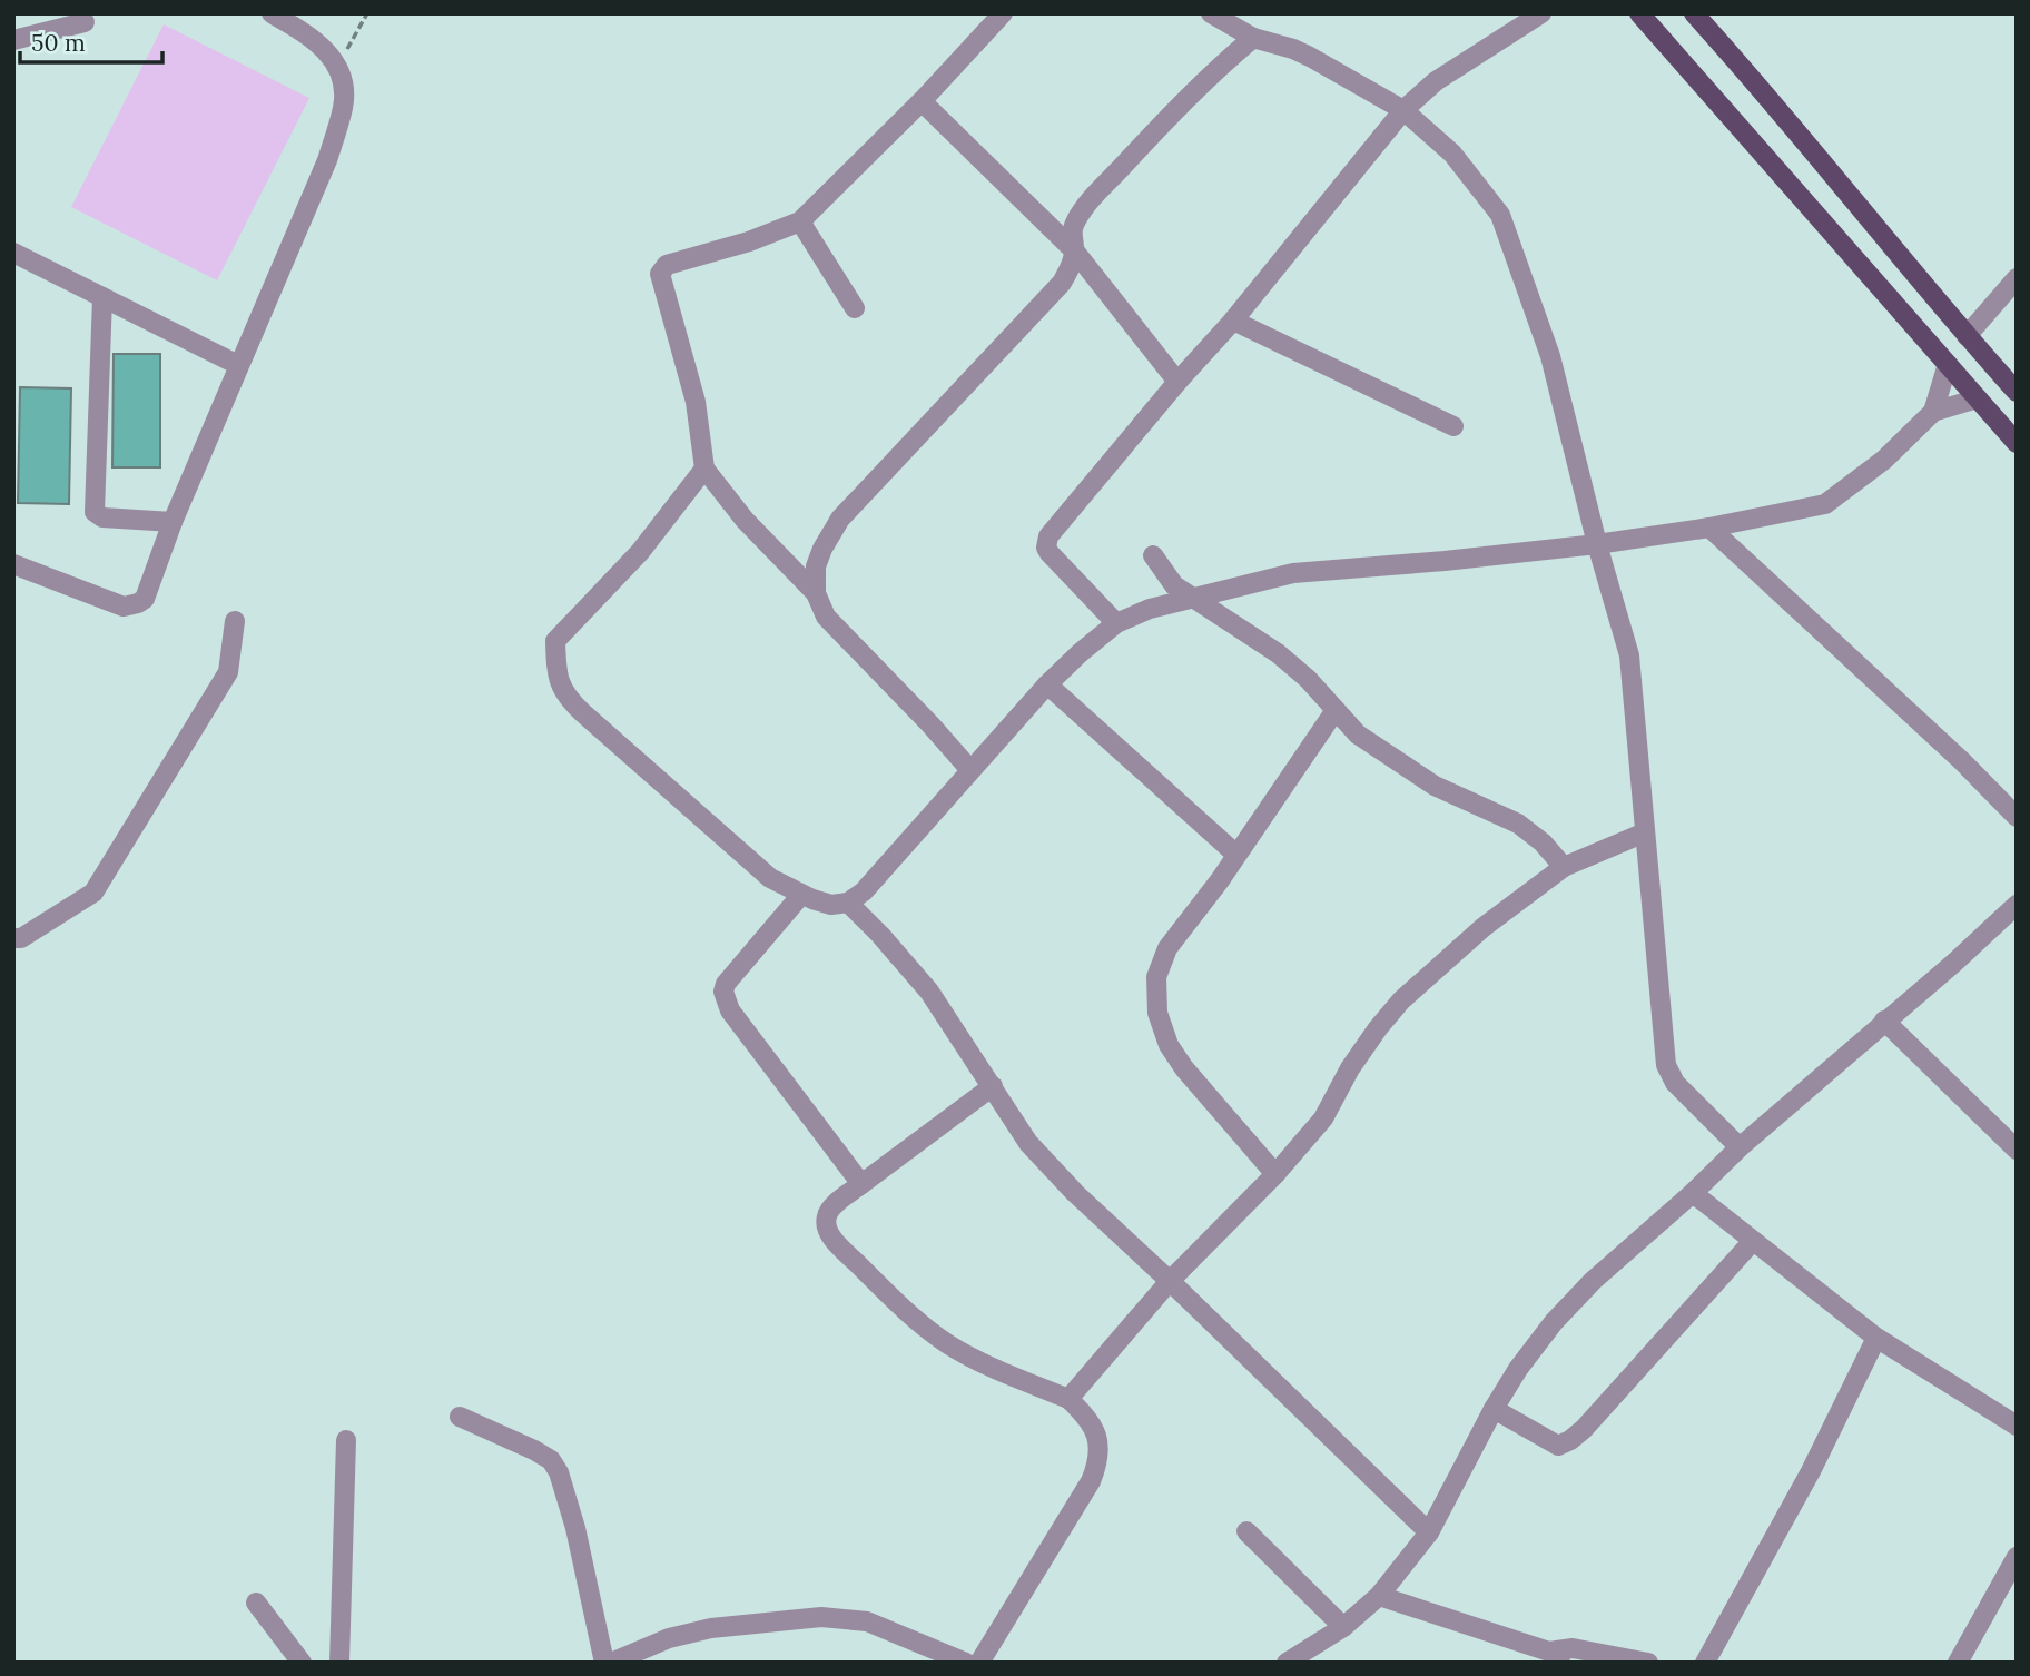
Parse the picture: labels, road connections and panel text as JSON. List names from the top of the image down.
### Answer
{
  "scale_bar": "50 m"
}
